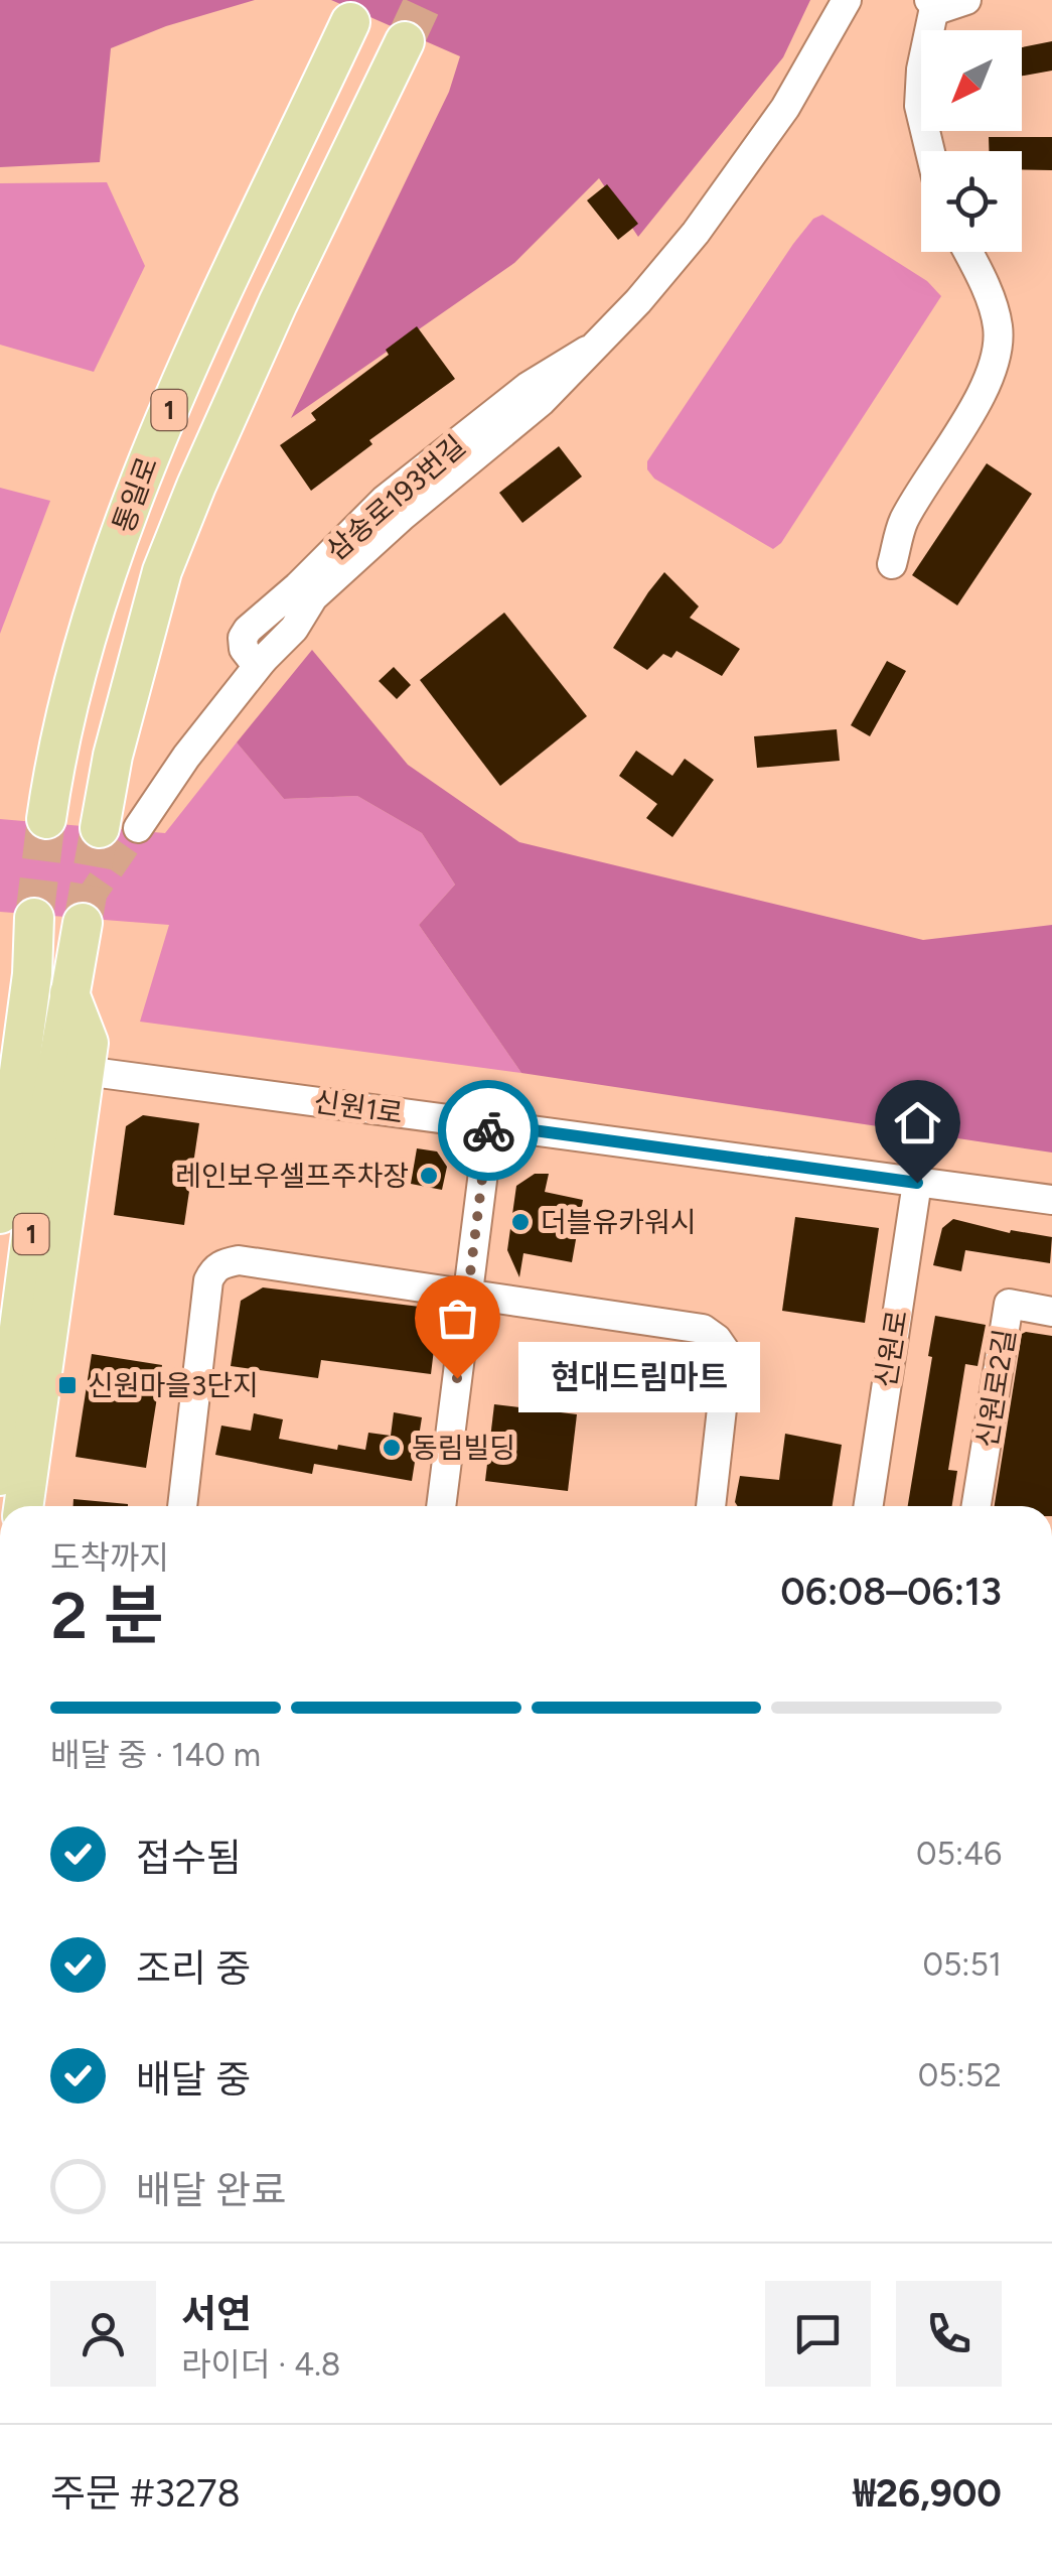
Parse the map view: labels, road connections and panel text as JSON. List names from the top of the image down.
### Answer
{
  "streets": {
    "main road": ["1", "통일로"],
    "street": [
      "삼송로193번길",
      "신원1로",
      "신원로",
      "신원로2길"
    ]
  },
  "crossings": [
    ["신원1로", "신원로"]
  ],
  "places": {
    "other": [
      "레인보우셀프주차장",
      "더블유카워시",
      "현대드림마트",
      "동림빌딩"
    ],
    "transit": ["신원마을3단지"]
  },
  "north": "bottom left",
  "page": {
    "bubble": "현대드림마트",
    "heading": ["2 분", "도착까지", "06:08–06:13"],
    "panel": [
      "서연",
      "라이더 · 4.8",
      "주문 #3278",
      "₩26,900"
    ],
    "bar": "배달 중 · 140 m",
    "list": [
      ["접수됨", "05:46"],
      ["조리 중", "05:51"],
      ["배달 중", "05:52"],
      "배달 완료"
    ]
  }
}
